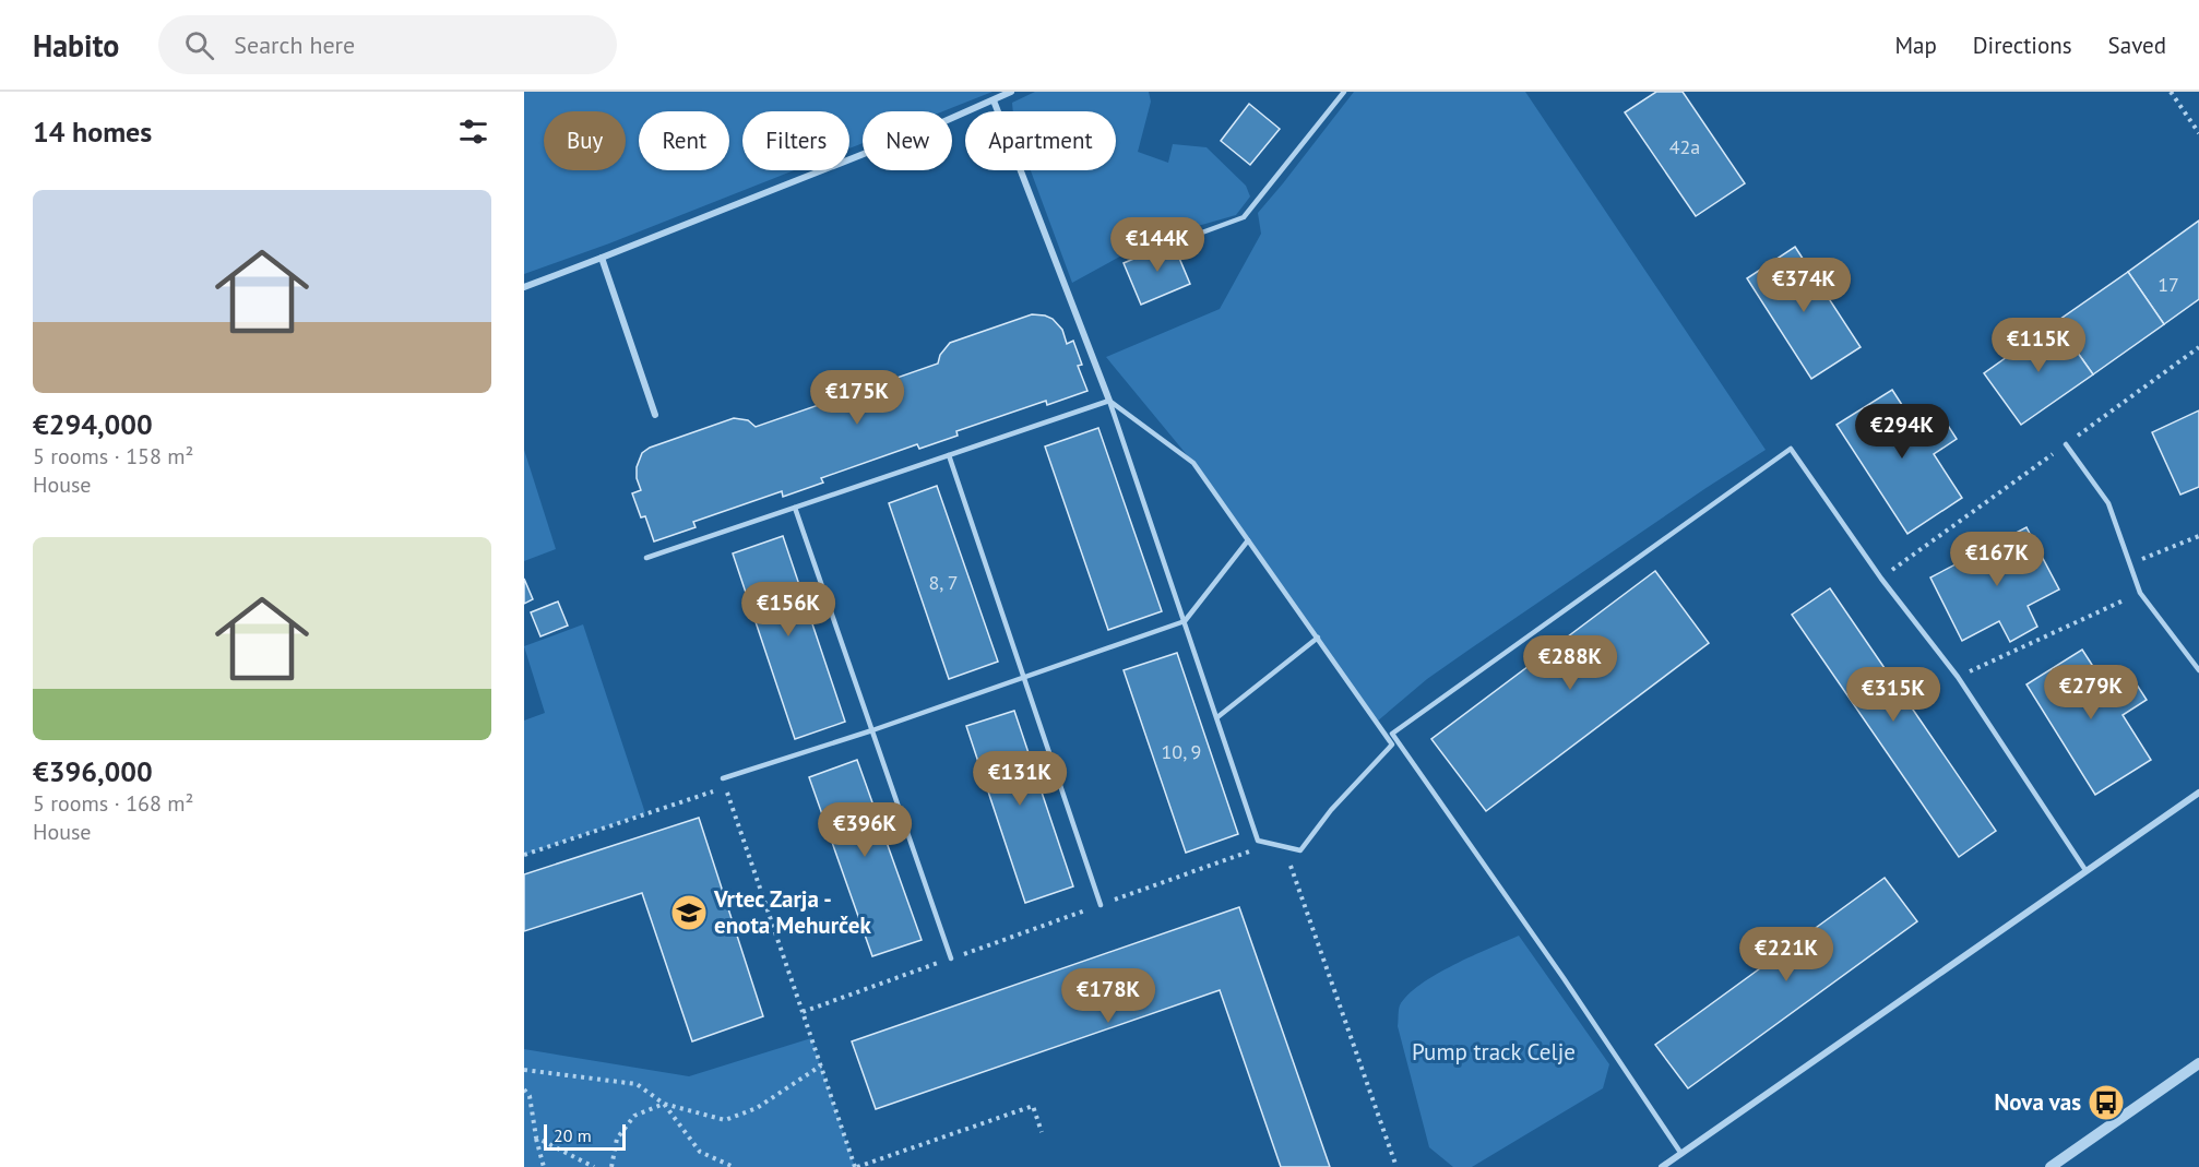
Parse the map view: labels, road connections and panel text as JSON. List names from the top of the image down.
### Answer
{
  "parks": ["Pump track Celje"],
  "places": {
    "school or university": ["Vrtec Zarja - enota Mehurček"],
    "bus stop": ["Nova vas"]
  },
  "house_numbers": [
    "42a",
    "17",
    "8, 7",
    "10, 9"
  ],
  "scale_bar": "20 m",
  "page": {
    "header": "Habito",
    "search": "Search here",
    "nav": ["Map", "Directions", "Saved"],
    "heading": "14 homes",
    "chip": [
      "Buy",
      "Rent",
      "Filters",
      "New",
      "Apartment"
    ],
    "list": [
      {
        "name": "€294,000",
        "note": "5 rooms · 158 m² · House"
      },
      {
        "name": "€396,000",
        "note": "5 rooms · 168 m² · House"
      }
    ],
    "price": [
      "€144K",
      "€374K",
      "€115K",
      "€175K",
      "€294K",
      "€167K",
      "€156K",
      "€288K",
      "€279K",
      "€315K",
      "€131K",
      "€396K",
      "€221K",
      "€178K"
    ],
    "scale": "20 m"
  }
}
